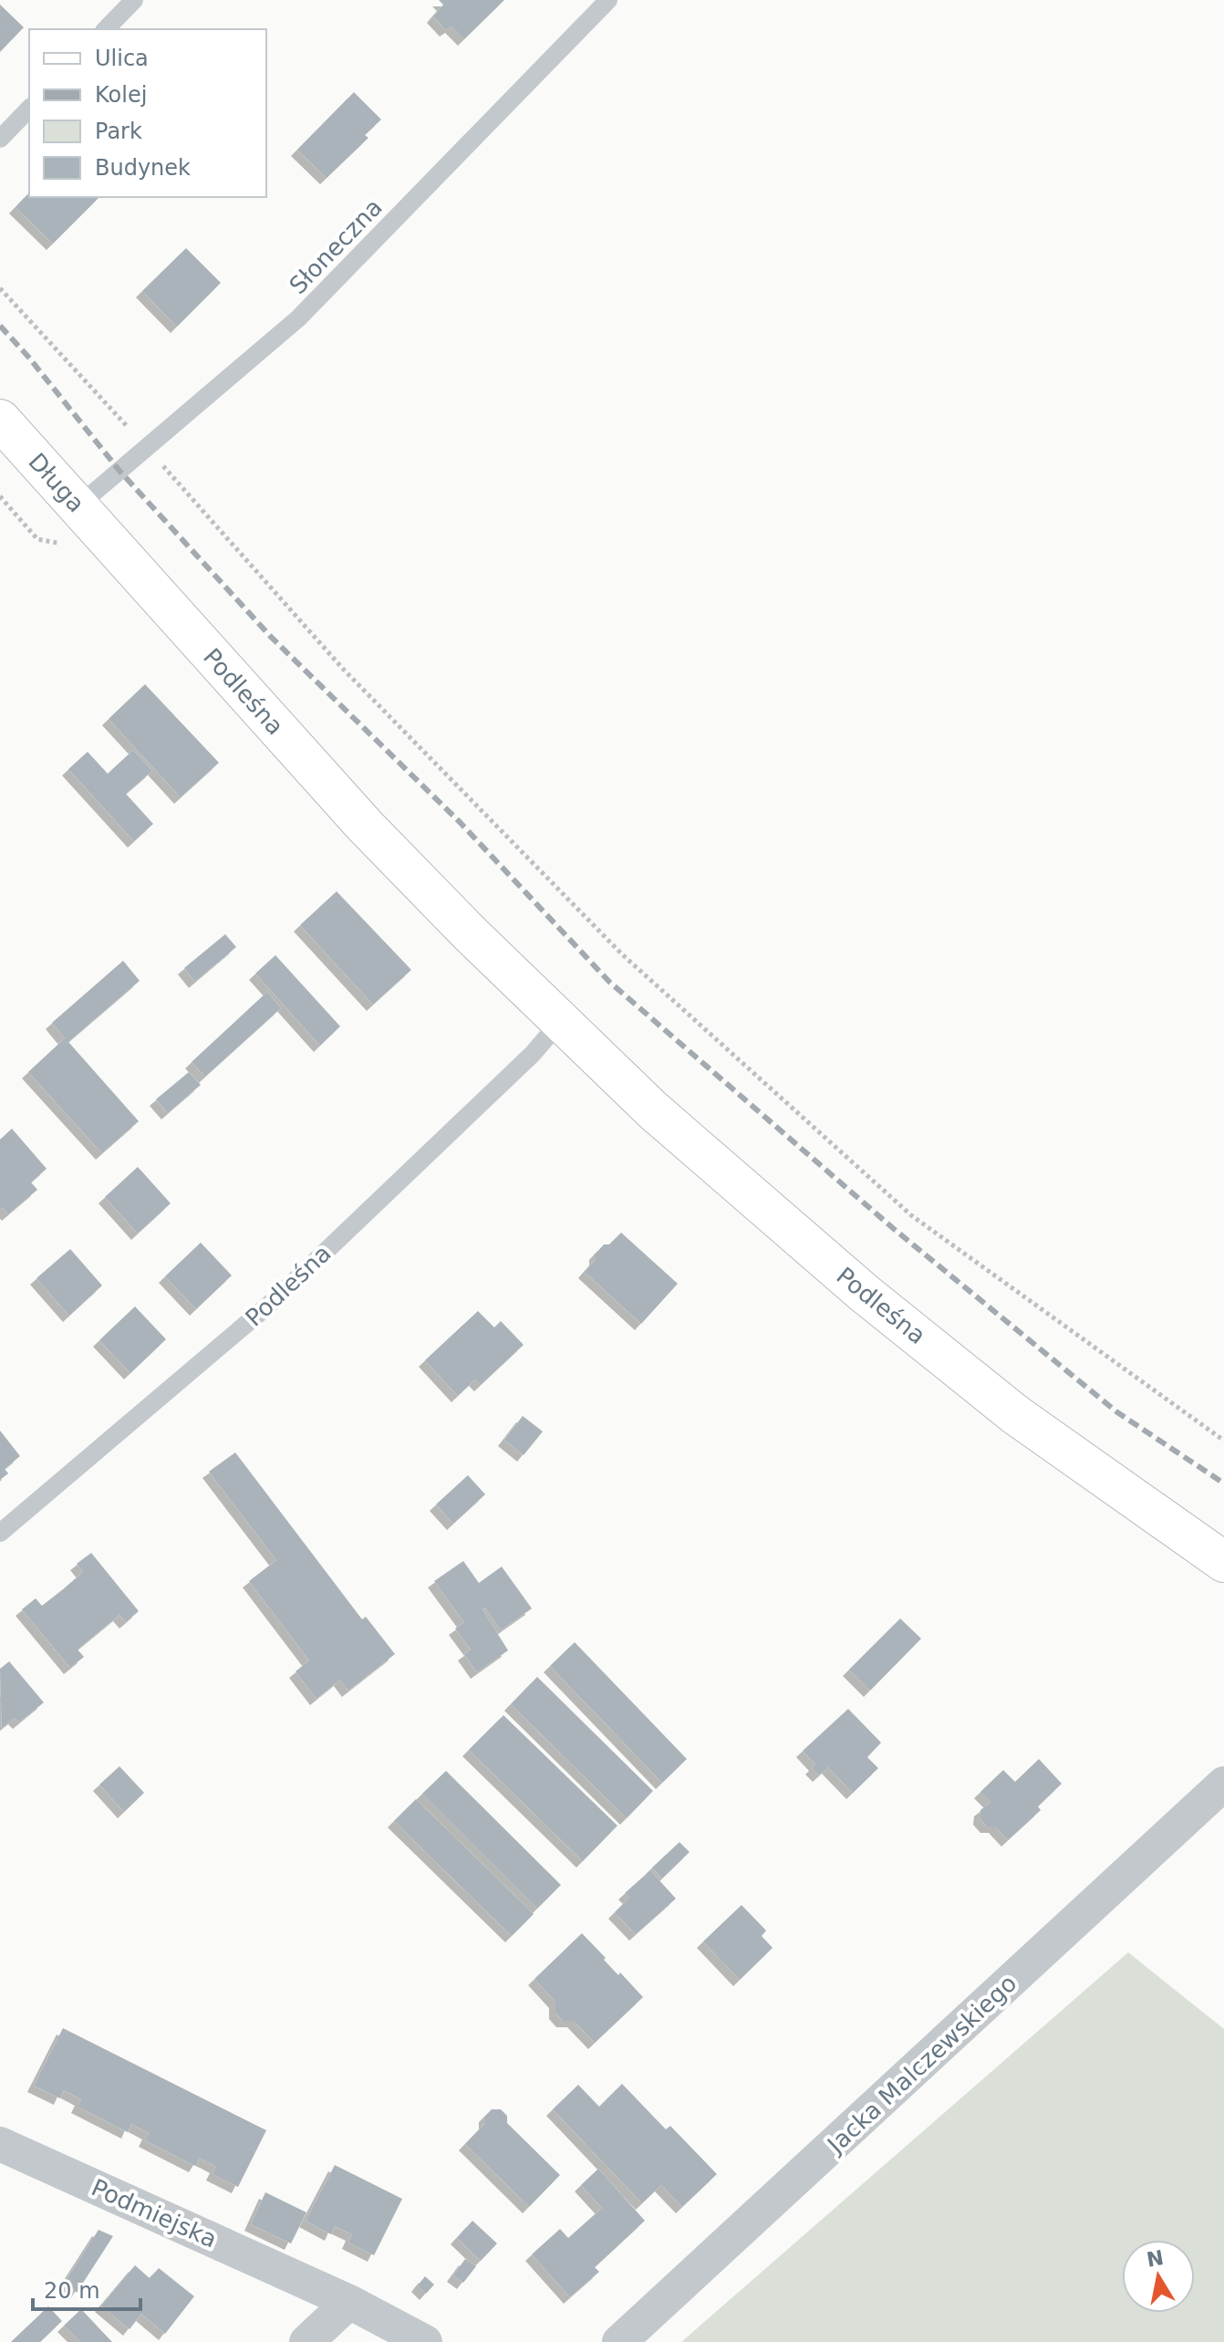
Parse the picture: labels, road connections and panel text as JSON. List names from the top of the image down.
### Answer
{
  "streets": {
    "street": [
      "Długa",
      "Podleśna",
      "Jacka Malczewskiego",
      "Podmiejska"
    ],
    "lane": ["Słoneczna"]
  },
  "crossings": [
    ["Słoneczna", "Długa"],
    ["Długa", "Podleśna"]
  ],
  "legend": [
    "Ulica",
    "Kolej",
    "Park",
    "Budynek"
  ],
  "scale_bar": "20 m",
  "north": "top"
}
